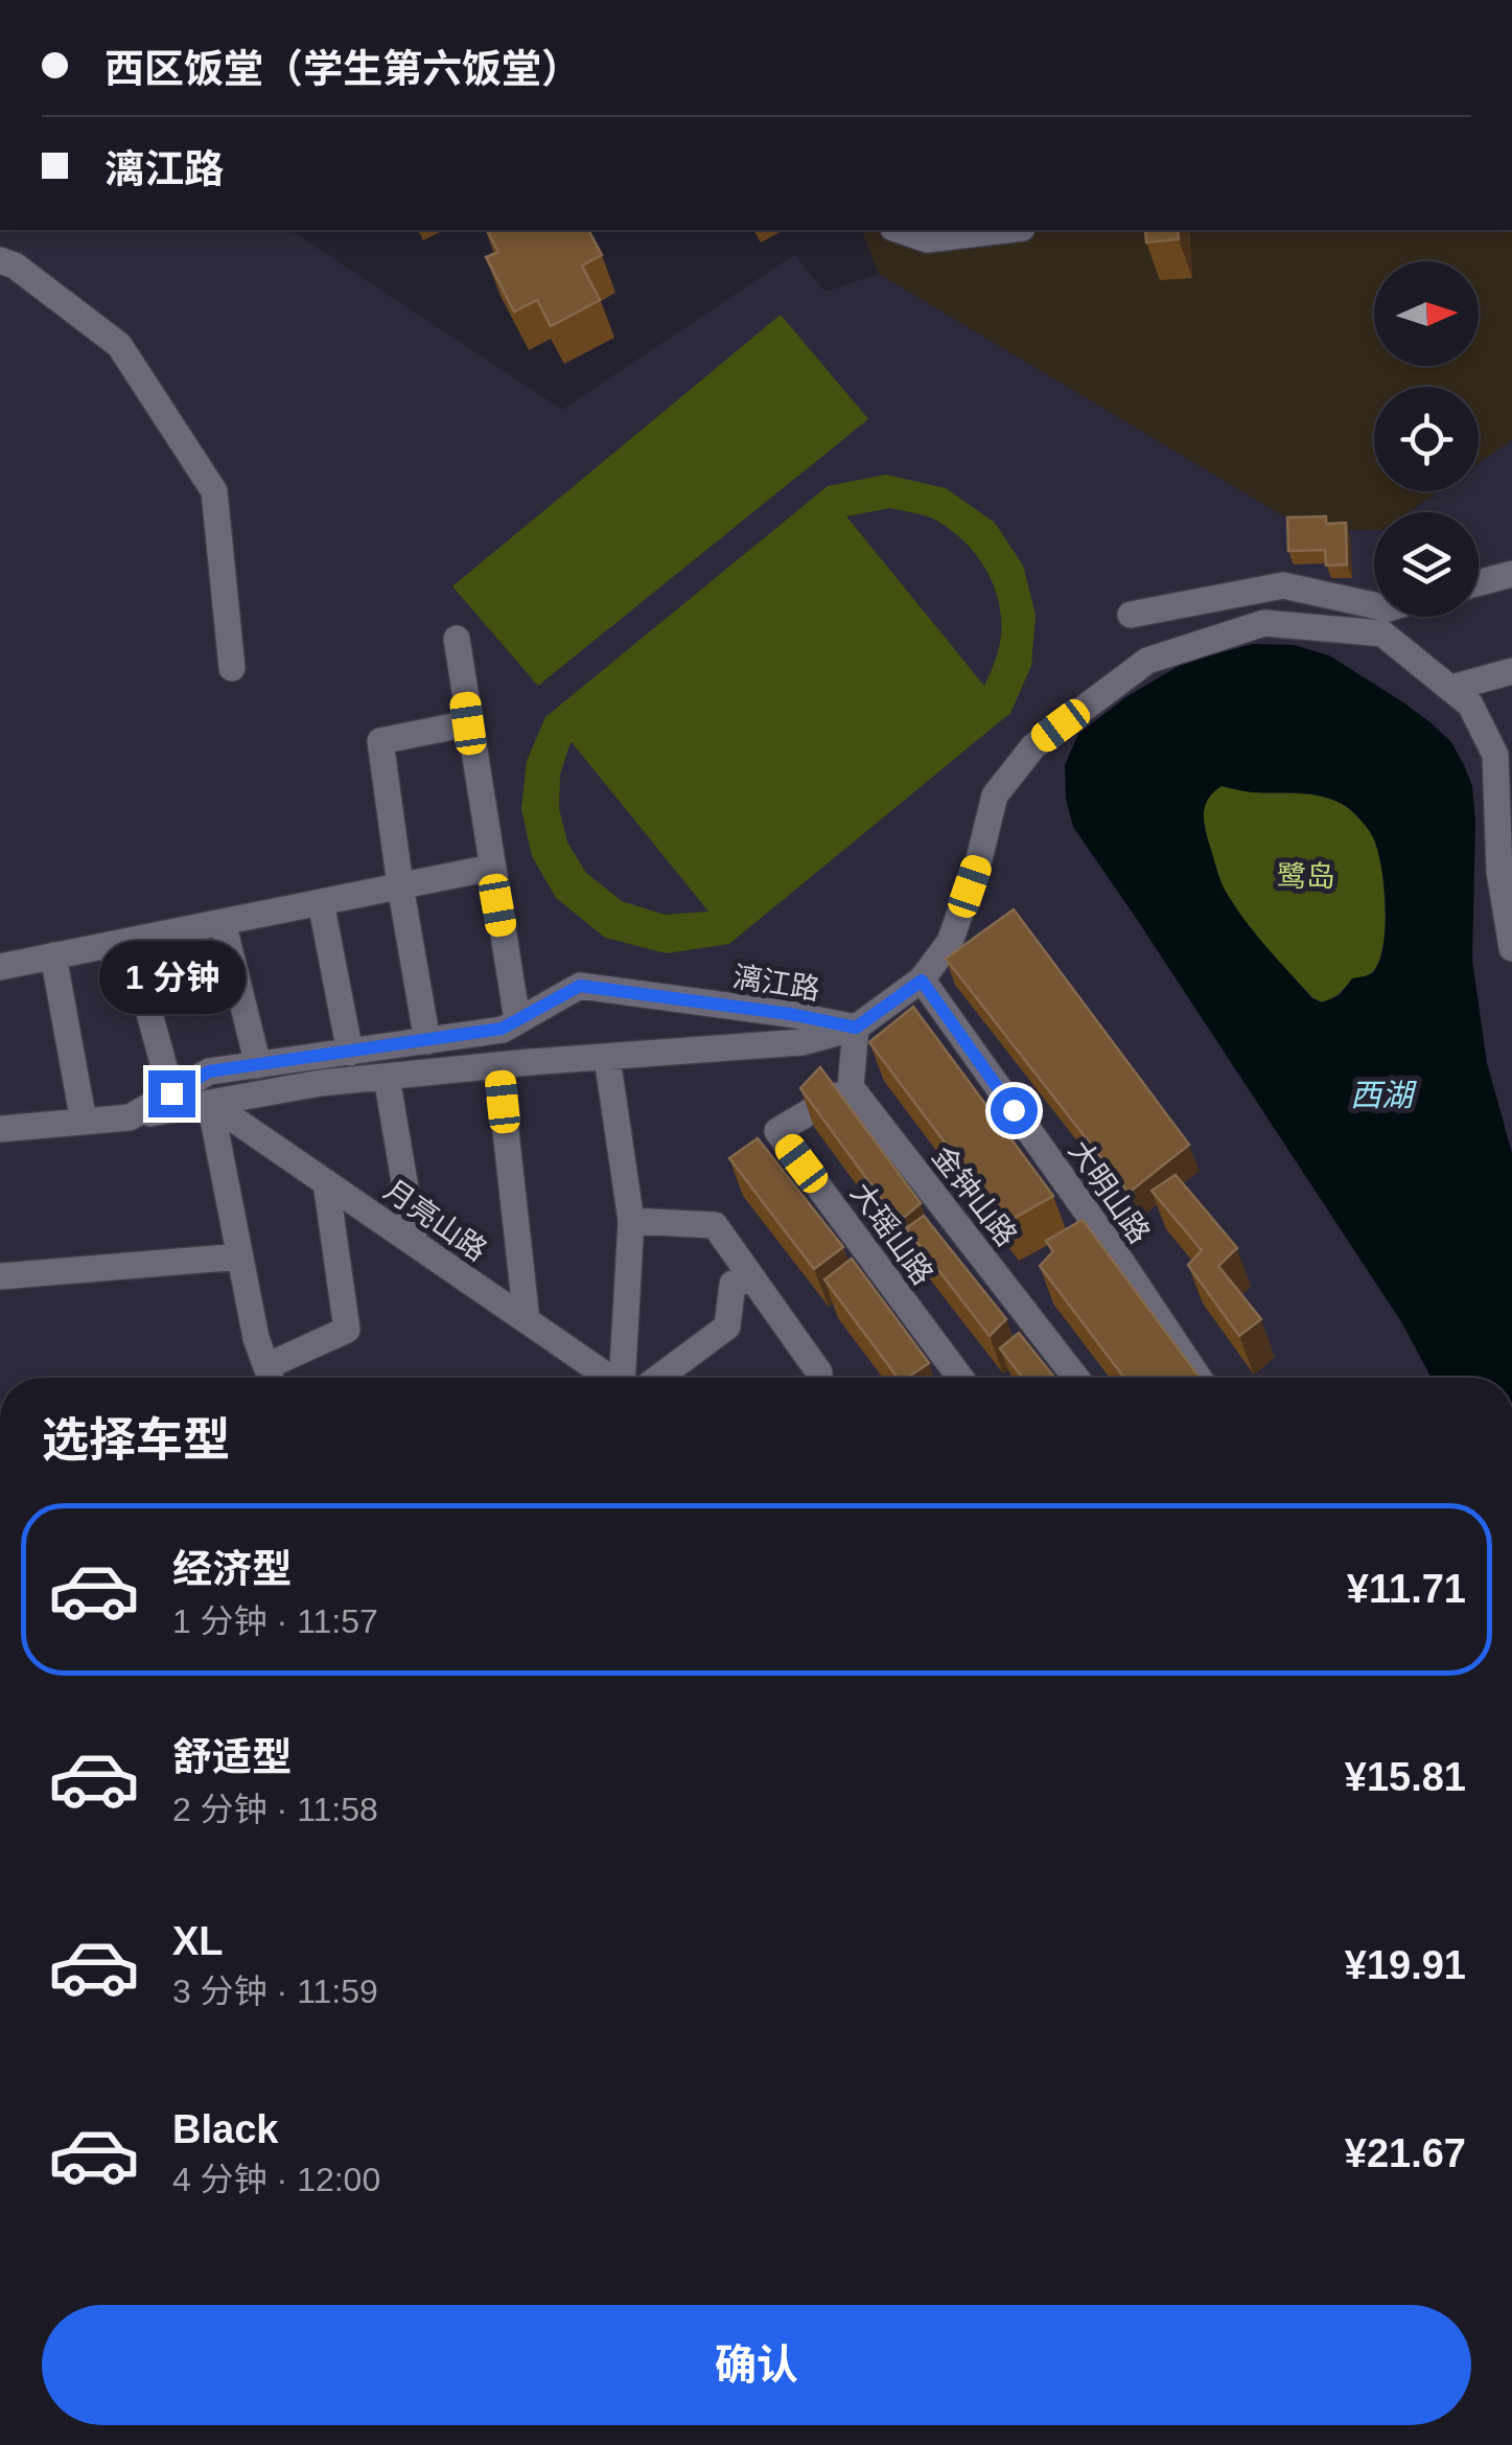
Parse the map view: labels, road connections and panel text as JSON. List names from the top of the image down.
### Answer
{
  "streets": {
    "street": [
      "漓江路",
      "大明山路",
      "金钟山路",
      "月亮山路",
      "大瑶山路"
    ]
  },
  "crossings": [
    ["金钟山路", "大瑶山路"]
  ],
  "water": ["西湖"],
  "parks": ["鹭岛"],
  "north": "right",
  "page": {
    "banner": ["西区饭堂（学生第六饭堂）", "漓江路"],
    "bubble": "1 分钟",
    "heading": "选择车型",
    "list": [
      {
        "name": "经济型",
        "note": "1 分钟 · 11:57",
        "value": "¥11.71"
      },
      {
        "name": "舒适型",
        "note": "2 分钟 · 11:58",
        "value": "¥15.81"
      },
      {
        "name": "XL",
        "note": "3 分钟 · 11:59",
        "value": "¥19.91"
      },
      {
        "name": "Black",
        "note": "4 分钟 · 12:00",
        "value": "¥21.67"
      }
    ],
    "buttons": "确认"
  }
}
